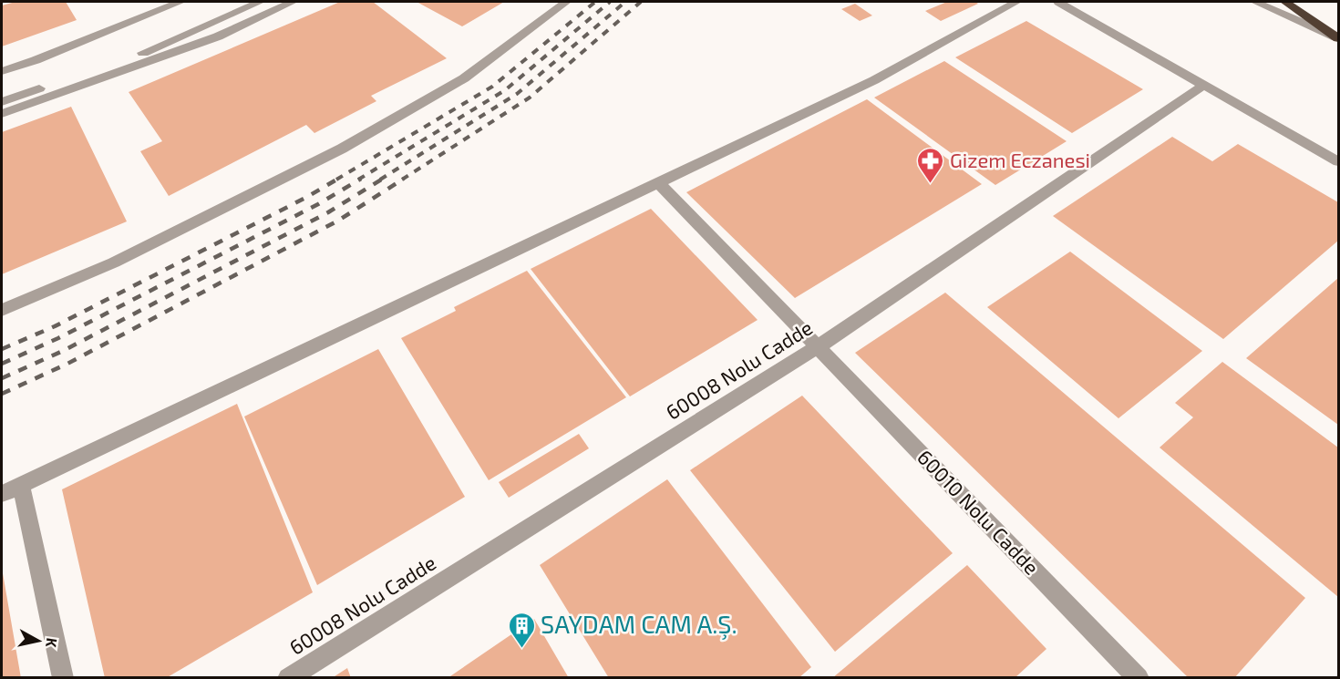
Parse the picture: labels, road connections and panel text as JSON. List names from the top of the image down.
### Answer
{
  "streets": {
    "street": ["60008 Nolu Cadde", "60010 Nolu Cadde"]
  },
  "crossings": [
    ["60008 Nolu Cadde", "60010 Nolu Cadde"]
  ],
  "places": {
    "pharmacy": ["Gizem Eczanesi"],
    "building": ["SAYDAM CAM A.Ş."]
  },
  "north": "right"
}
